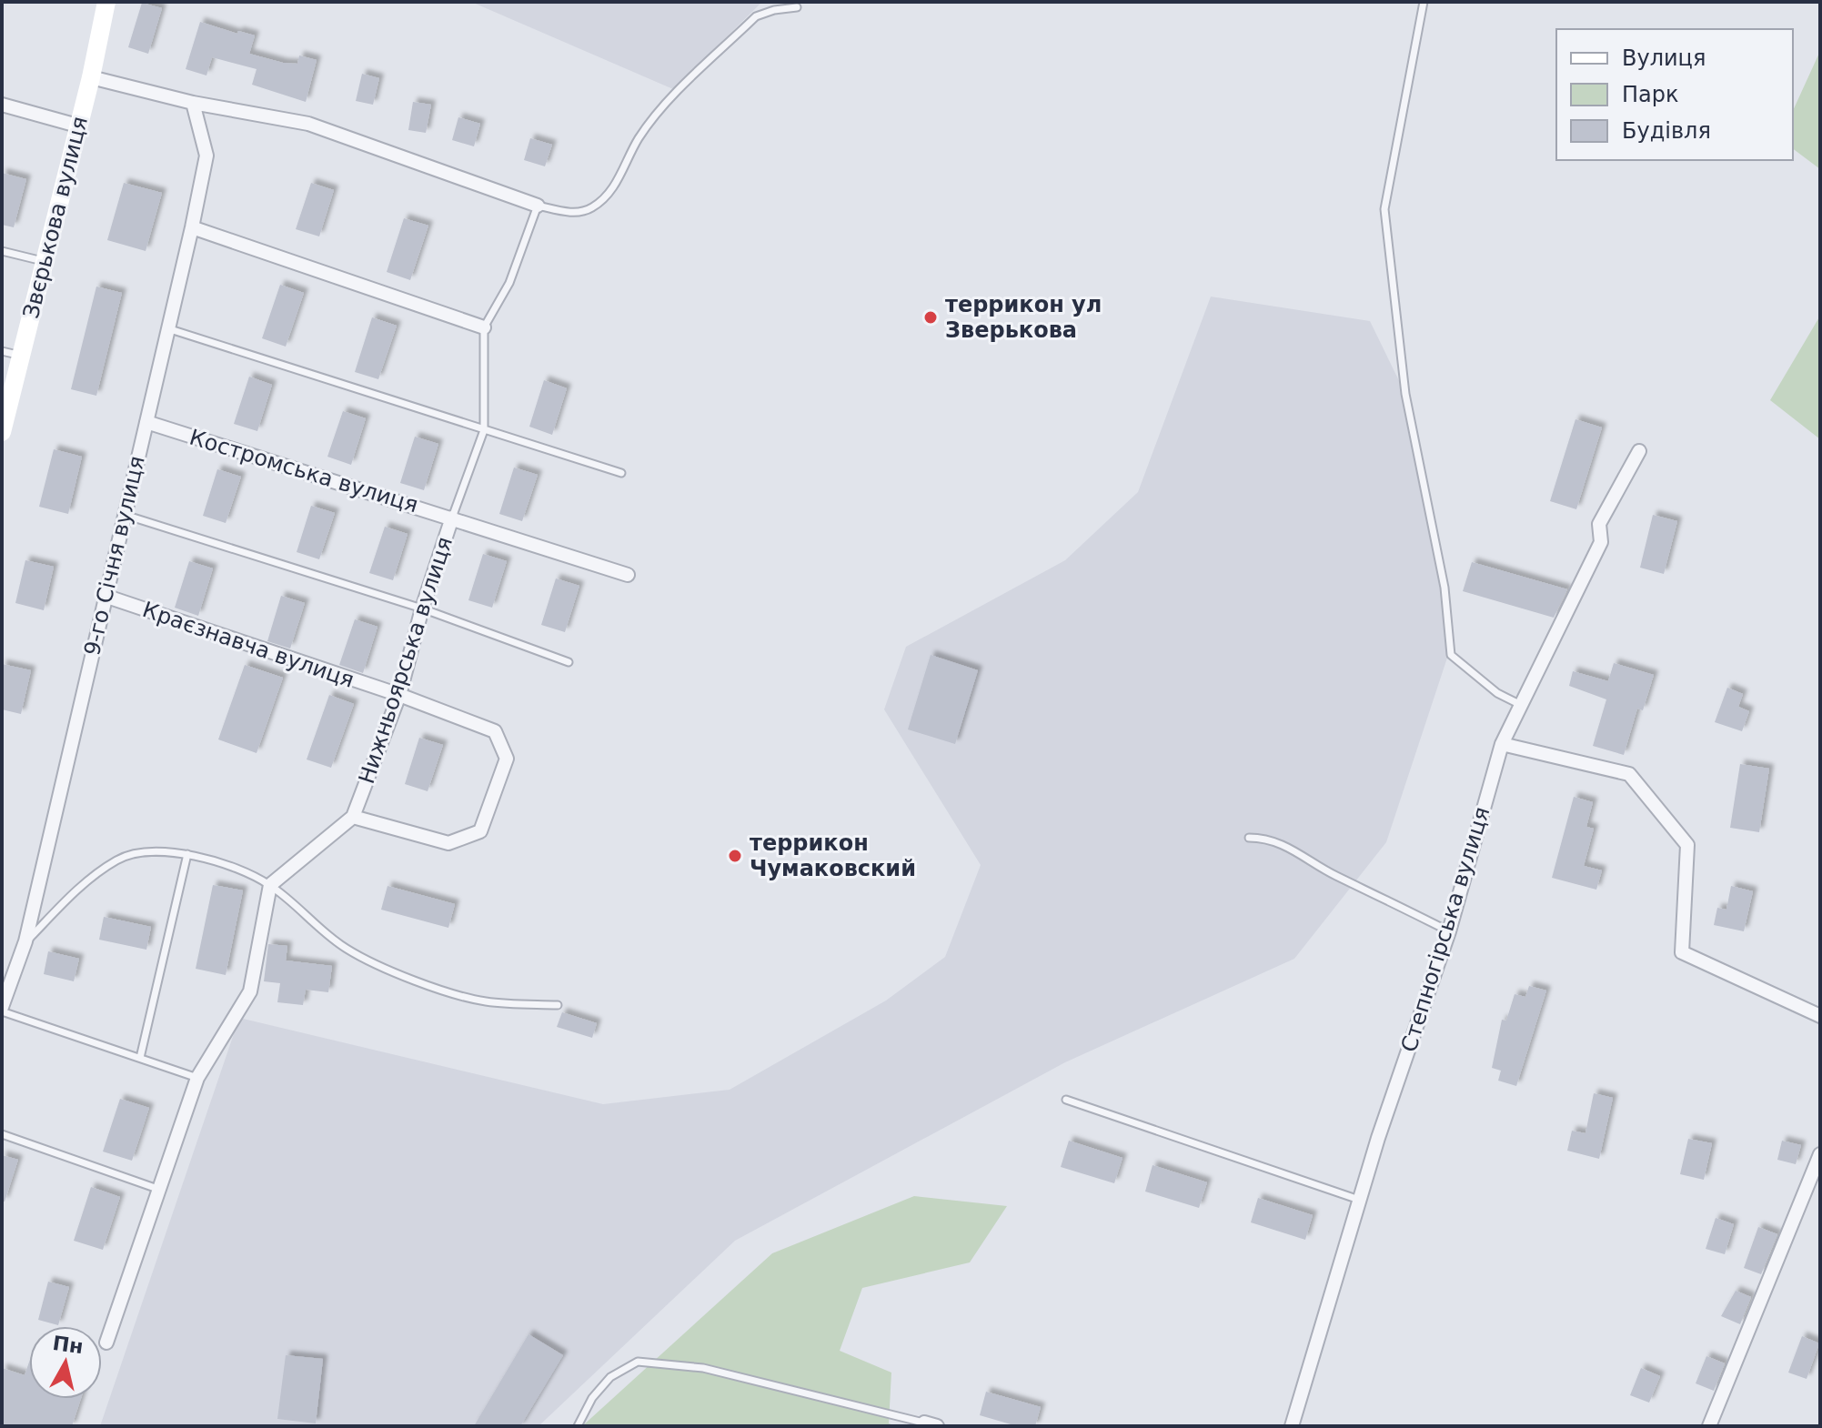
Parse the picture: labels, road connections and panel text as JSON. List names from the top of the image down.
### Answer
{
  "streets": {
    "street": [
      "Звєрькова вулиця",
      "Костромська вулиця",
      "9-го Січня вулиця",
      "Краєзнавча вулиця",
      "Нижньоярська вулиця",
      "Степногірська вулиця"
    ]
  },
  "crossings": [
    ["Костромська вулиця", "9-го Січня вулиця"],
    ["Костромська вулиця", "Нижньоярська вулиця"],
    ["9-го Січня вулиця", "Краєзнавча вулиця"],
    ["Краєзнавча вулиця", "Нижньоярська вулиця"]
  ],
  "places": ["террикон ул Зверькова", "террикон Чумаковский"],
  "legend": ["Вулиця", "Парк", "Будівля"],
  "north": "top"
}
